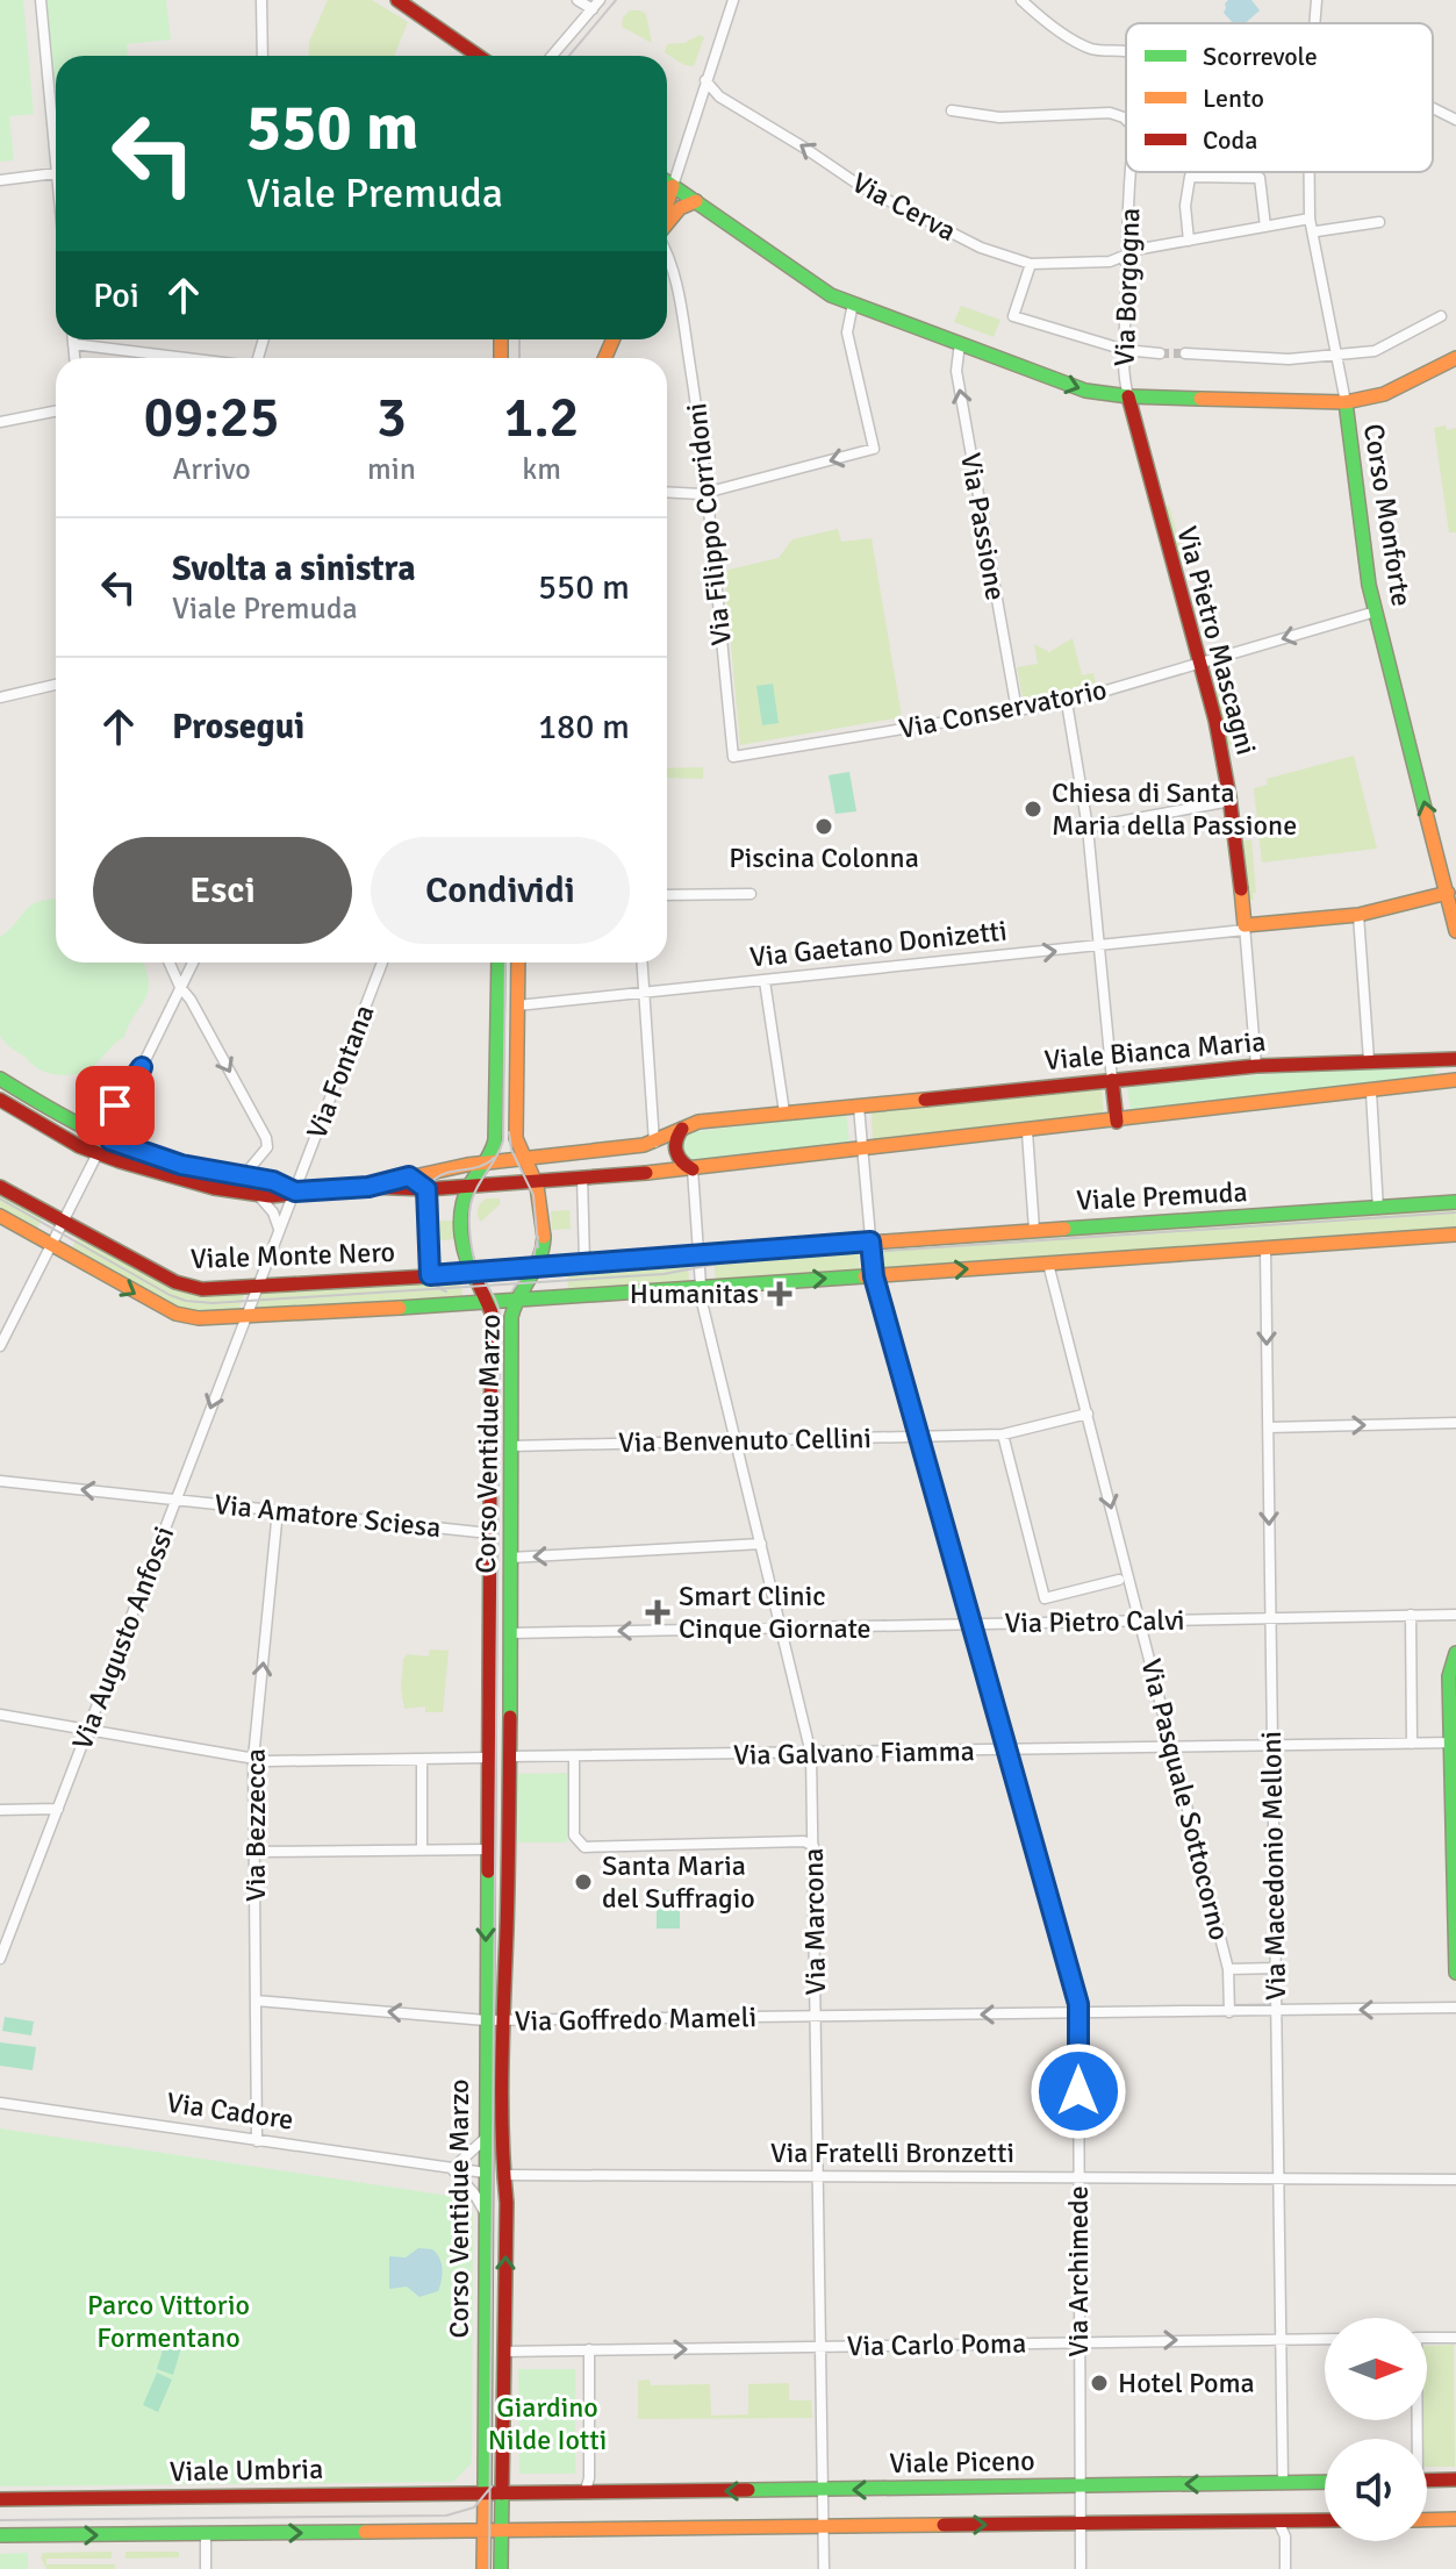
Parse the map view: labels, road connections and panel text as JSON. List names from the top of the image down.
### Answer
{
  "streets": {
    "main road": [
      "Corso Monforte",
      "Via Pietro Mascagni",
      "Via Gaetano Donizetti",
      "Viale Bianca Maria",
      "Viale Premuda",
      "Viale Monte Nero",
      "Corso Ventidue Marzo",
      "Viale Piceno",
      "Viale Umbria"
    ],
    "street": [
      "Via Cerva",
      "Via Borgogna",
      "Via Filippo Corridoni",
      "Via Passione",
      "Via Conservatorio",
      "Via Fontana",
      "Via Benvenuto Cellini",
      "Via Amatore Sciesa",
      "Via Pietro Calvi",
      "Via Augusto Anfossi",
      "Via Galvano Fiamma",
      "Via Pasquale Sottocorno",
      "Via Bezzecca",
      "Via Macedonio Melloni",
      "Via Marcona",
      "Via Goffredo Mameli",
      "Via Cadore",
      "Via Fratelli Bronzetti",
      "Via Archimede",
      "Via Carlo Poma"
    ]
  },
  "crossings": [
    ["Via Cerva", "Via Borgogna"],
    ["Via Cerva", "Corso Monforte"],
    ["Via Borgogna", "Via Pietro Mascagni"],
    ["Corso Monforte", "Via Conservatorio"],
    ["Corso Monforte", "Via Gaetano Donizetti"],
    ["Via Filippo Corridoni", "Via Conservatorio"],
    ["Via Passione", "Via Conservatorio"],
    ["Via Pietro Mascagni", "Via Conservatorio"],
    ["Via Pietro Mascagni", "Via Gaetano Donizetti"],
    ["Via Pietro Mascagni", "Viale Bianca Maria"],
    ["Via Fontana", "Via Augusto Anfossi"],
    ["Viale Premuda", "Viale Monte Nero"],
    ["Viale Premuda", "Corso Ventidue Marzo"],
    ["Viale Premuda", "Via Pasquale Sottocorno"],
    ["Viale Premuda", "Via Macedonio Melloni"],
    ["Viale Premuda", "Via Marcona"],
    ["Viale Premuda", "Via Archimede"],
    ["Viale Monte Nero", "Corso Ventidue Marzo"],
    ["Viale Monte Nero", "Via Augusto Anfossi"],
    ["Via Benvenuto Cellini", "Corso Ventidue Marzo"],
    ["Via Benvenuto Cellini", "Via Pasquale Sottocorno"],
    ["Via Benvenuto Cellini", "Via Marcona"],
    ["Via Benvenuto Cellini", "Via Archimede"],
    ["Corso Ventidue Marzo", "Via Amatore Sciesa"],
    ["Corso Ventidue Marzo", "Via Pietro Calvi"],
    ["Corso Ventidue Marzo", "Via Galvano Fiamma"],
    ["Corso Ventidue Marzo", "Via Goffredo Mameli"],
    ["Corso Ventidue Marzo", "Via Cadore"],
    ["Corso Ventidue Marzo", "Via Fratelli Bronzetti"],
    ["Corso Ventidue Marzo", "Via Carlo Poma"],
    ["Corso Ventidue Marzo", "Viale Umbria"],
    ["Via Amatore Sciesa", "Via Augusto Anfossi"],
    ["Via Amatore Sciesa", "Via Bezzecca"],
    ["Via Pietro Calvi", "Via Pasquale Sottocorno"],
    ["Via Pietro Calvi", "Via Macedonio Melloni"],
    ["Via Pietro Calvi", "Via Marcona"],
    ["Via Pietro Calvi", "Via Archimede"],
    ["Via Galvano Fiamma", "Via Pasquale Sottocorno"],
    ["Via Galvano Fiamma", "Via Macedonio Melloni"],
    ["Via Galvano Fiamma", "Via Marcona"],
    ["Via Galvano Fiamma", "Via Archimede"],
    ["Via Pasquale Sottocorno", "Via Goffredo Mameli"],
    ["Via Bezzecca", "Via Goffredo Mameli"],
    ["Via Bezzecca", "Via Cadore"],
    ["Via Macedonio Melloni", "Via Goffredo Mameli"],
    ["Via Macedonio Melloni", "Via Fratelli Bronzetti"],
    ["Via Macedonio Melloni", "Via Carlo Poma"],
    ["Via Macedonio Melloni", "Viale Piceno"],
    ["Via Marcona", "Via Goffredo Mameli"],
    ["Via Marcona", "Via Fratelli Bronzetti"],
    ["Via Marcona", "Via Carlo Poma"],
    ["Via Marcona", "Viale Piceno"],
    ["Via Goffredo Mameli", "Via Archimede"],
    ["Via Cadore", "Via Fratelli Bronzetti"],
    ["Via Fratelli Bronzetti", "Via Archimede"],
    ["Via Archimede", "Via Carlo Poma"],
    ["Via Archimede", "Viale Piceno"],
    ["Viale Piceno", "Viale Umbria"]
  ],
  "one_way": [
    "Via Cerva",
    "Corso Monforte",
    "Via Passione",
    "Via Gaetano Donizetti",
    "Via Amatore Sciesa",
    "Via Bezzecca",
    "Via Goffredo Mameli",
    "Via Carlo Poma"
  ],
  "parks": ["Parco Vittorio Formentano", "Giardino Nilde Iotti"],
  "places": {
    "other": [
      "Chiesa di Santa Maria della Passione",
      "Piscina Colonna",
      "Santa Maria del Suffragio",
      "Hotel Poma"
    ],
    "health": ["Humanitas", "Smart Clinic Cinque Giornate"]
  },
  "legend": ["Scorrevole", "Lento", "Coda"],
  "north": "right",
  "page": {
    "turn": ["550 m", "Viale Premuda"],
    "then": "Poi",
    "eta": [
      "09:25",
      "Arrivo",
      "3",
      "min",
      "1.2",
      "km"
    ],
    "list": [
      {
        "name": "Svolta a sinistra",
        "note": "Viale Premuda",
        "value": "550 m"
      },
      {
        "name": "Prosegui",
        "value": "180 m"
      }
    ],
    "buttons": ["Esci", "Condividi"]
  }
}
